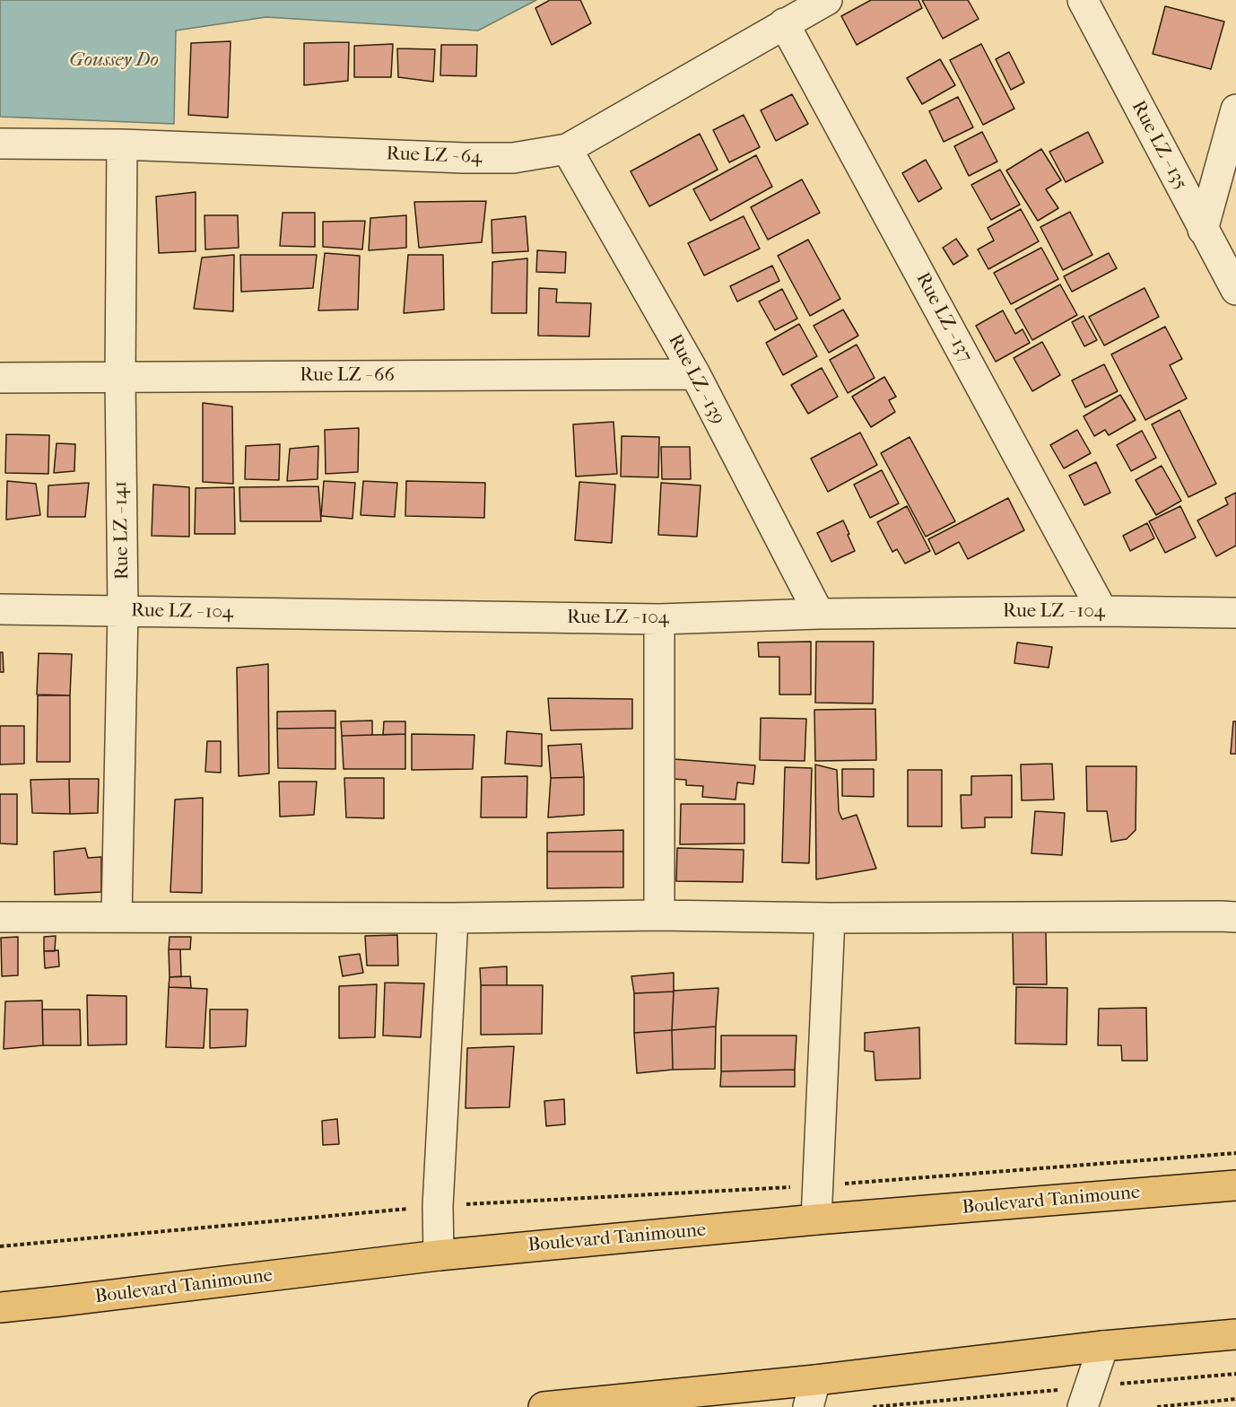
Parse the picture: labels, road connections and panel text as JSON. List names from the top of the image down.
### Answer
{
  "streets": {
    "main road": ["Boulevard Tanimoune"],
    "street": [
      "Rue LZ - 135",
      "Rue LZ - 64",
      "Rue LZ - 137",
      "Rue LZ - 66",
      "Rue LZ - 139",
      "Rue LZ - 141",
      "Rue LZ - 104"
    ]
  },
  "crossings": [
    ["Rue LZ - 64", "Rue LZ - 137"],
    ["Rue LZ - 64", "Rue LZ - 139"],
    ["Rue LZ - 64", "Rue LZ - 141"],
    ["Rue LZ - 137", "Rue LZ - 104"],
    ["Rue LZ - 66", "Rue LZ - 139"],
    ["Rue LZ - 66", "Rue LZ - 141"],
    ["Rue LZ - 139", "Rue LZ - 104"],
    ["Rue LZ - 141", "Rue LZ - 104"]
  ],
  "water": ["Goussey Do"]
}
